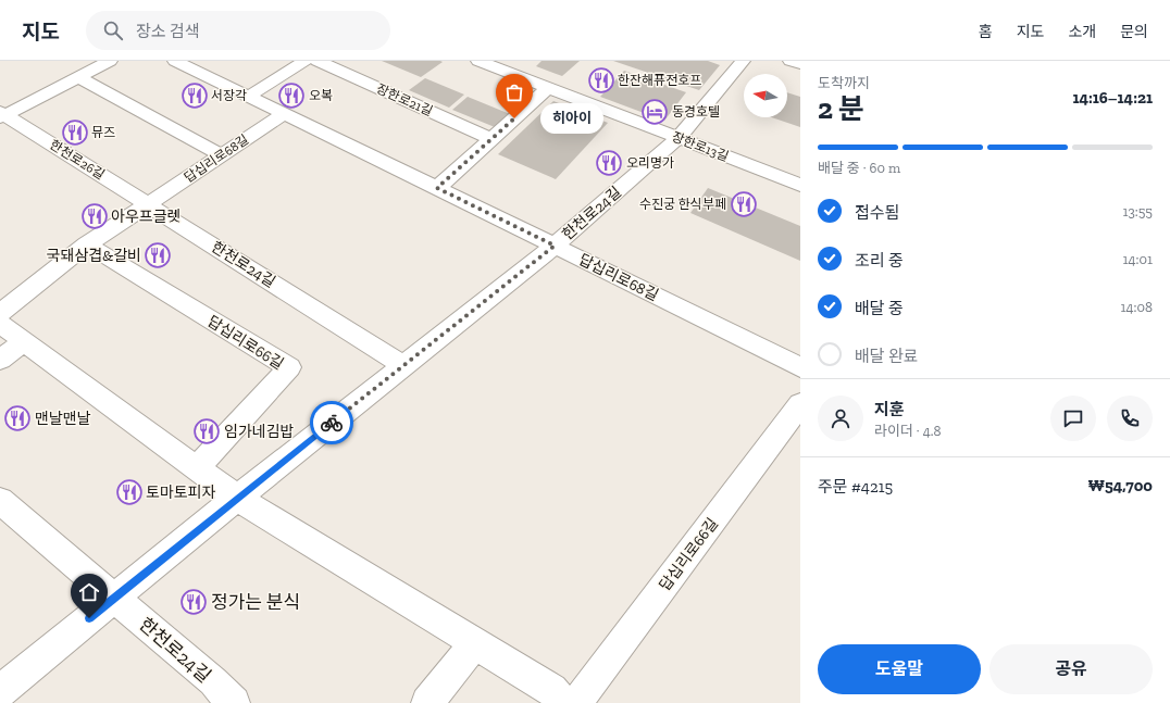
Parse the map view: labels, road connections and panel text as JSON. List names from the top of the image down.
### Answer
{
  "streets": {
    "street": [
      "장한로21길",
      "장한로13길",
      "답십리로68길",
      "한천로26길",
      "한천로24길",
      "답십리로66길"
    ]
  },
  "crossings": [
    ["장한로13길", "한천로24길"],
    ["답십리로68길", "한천로26길"],
    ["답십리로68길", "한천로24길"],
    ["한천로26길", "한천로24길"]
  ],
  "places": {
    "restaurant": [
      "한잔해퓨전호프",
      "서장각",
      "오복",
      "뮤즈",
      "오리명가",
      "수진궁 한식부페",
      "아우프글렛",
      "국돼삼겹&갈비",
      "맨날맨날",
      "임가네김밥",
      "토마토피자",
      "정가는 분식"
    ],
    "hotel": ["동경호텔"],
    "other": ["히아이"]
  },
  "north": "left",
  "page": {
    "header": "지도",
    "search": "장소 검색",
    "nav": [
      "홈",
      "지도",
      "소개",
      "문의"
    ],
    "heading": ["2 분", "도착까지", "14:16–14:21"],
    "panel": [
      "지훈",
      "라이더 · 4.8",
      "주문 #4215",
      "₩54,700"
    ],
    "bubble": "히아이",
    "bar": "배달 중 · 60 m",
    "list": [
      ["접수됨", "13:55"],
      ["조리 중", "14:01"],
      ["배달 중", "14:08"],
      "배달 완료"
    ],
    "buttons": ["도움말", "공유"]
  }
}
